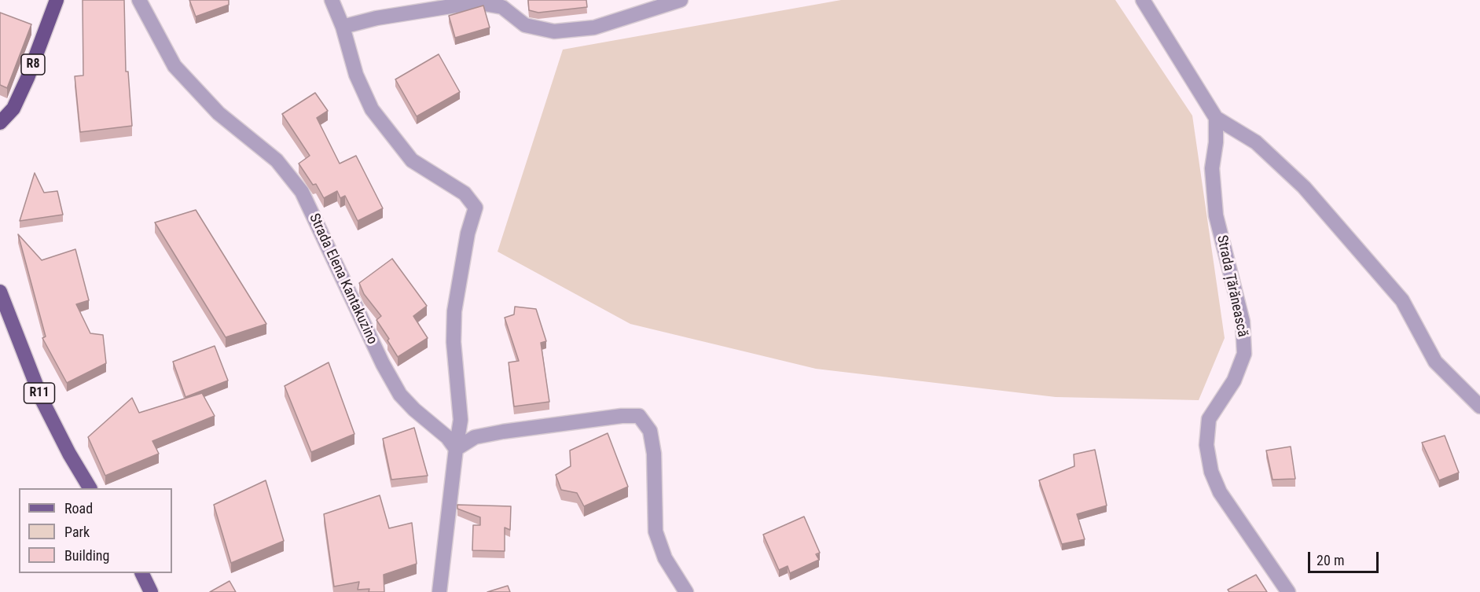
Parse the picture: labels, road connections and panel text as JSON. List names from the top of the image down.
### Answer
{
  "streets": {
    "highway": ["R8"],
    "main road": ["R11"],
    "street": ["Strada Elena Kantakuzino", "Strada Țărănească"]
  },
  "legend": ["Road", "Park", "Building"],
  "scale_bar": "20 m"
}
